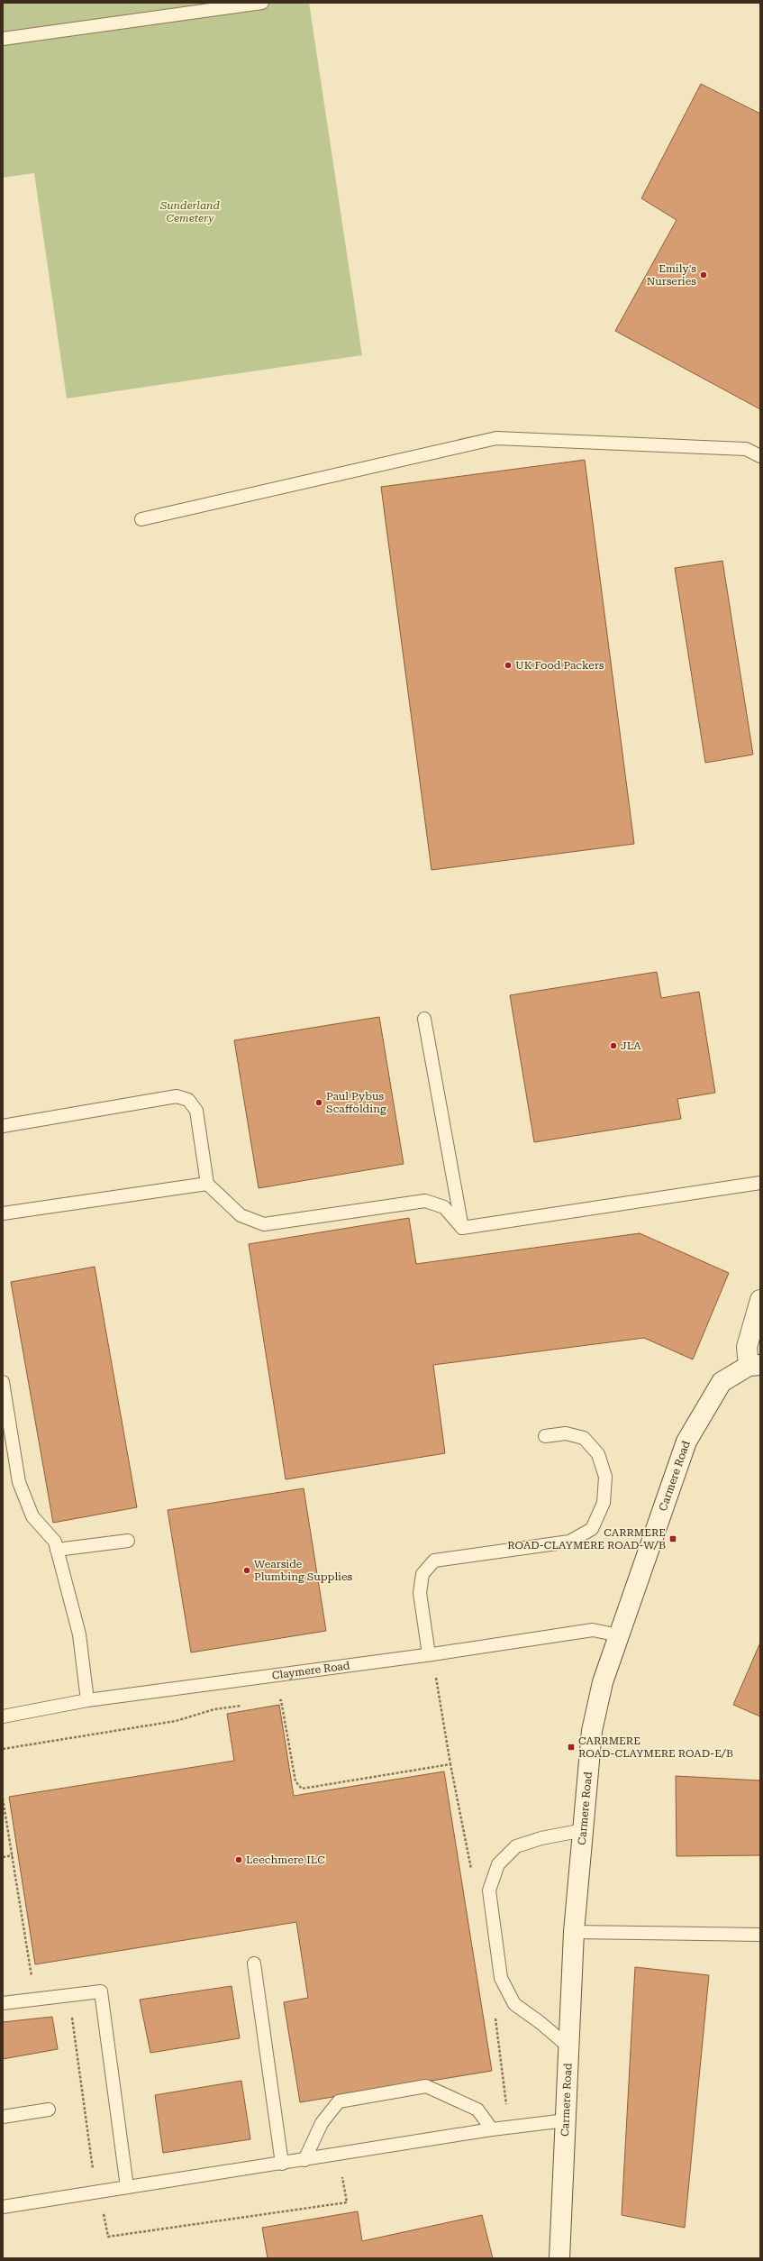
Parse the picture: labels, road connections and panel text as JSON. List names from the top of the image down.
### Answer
{
  "streets": {
    "street": ["Carmere Road"],
    "lane": ["Claymere Road"]
  },
  "crossings": [
    ["Carmere Road", "Claymere Road"]
  ],
  "parks": ["Sunderland Cemetery"],
  "places": {
    "other": [
      "Emily's Nurseries",
      "UK Food Packers",
      "JLA",
      "Paul Pybus Scaffolding",
      "Wearside Plumbing Supplies",
      "Leechmere ILC"
    ],
    "transit": ["CARRMERE ROAD-CLAYMERE ROAD-W/B", "CARRMERE ROAD-CLAYMERE ROAD-E/B"]
  }
}
